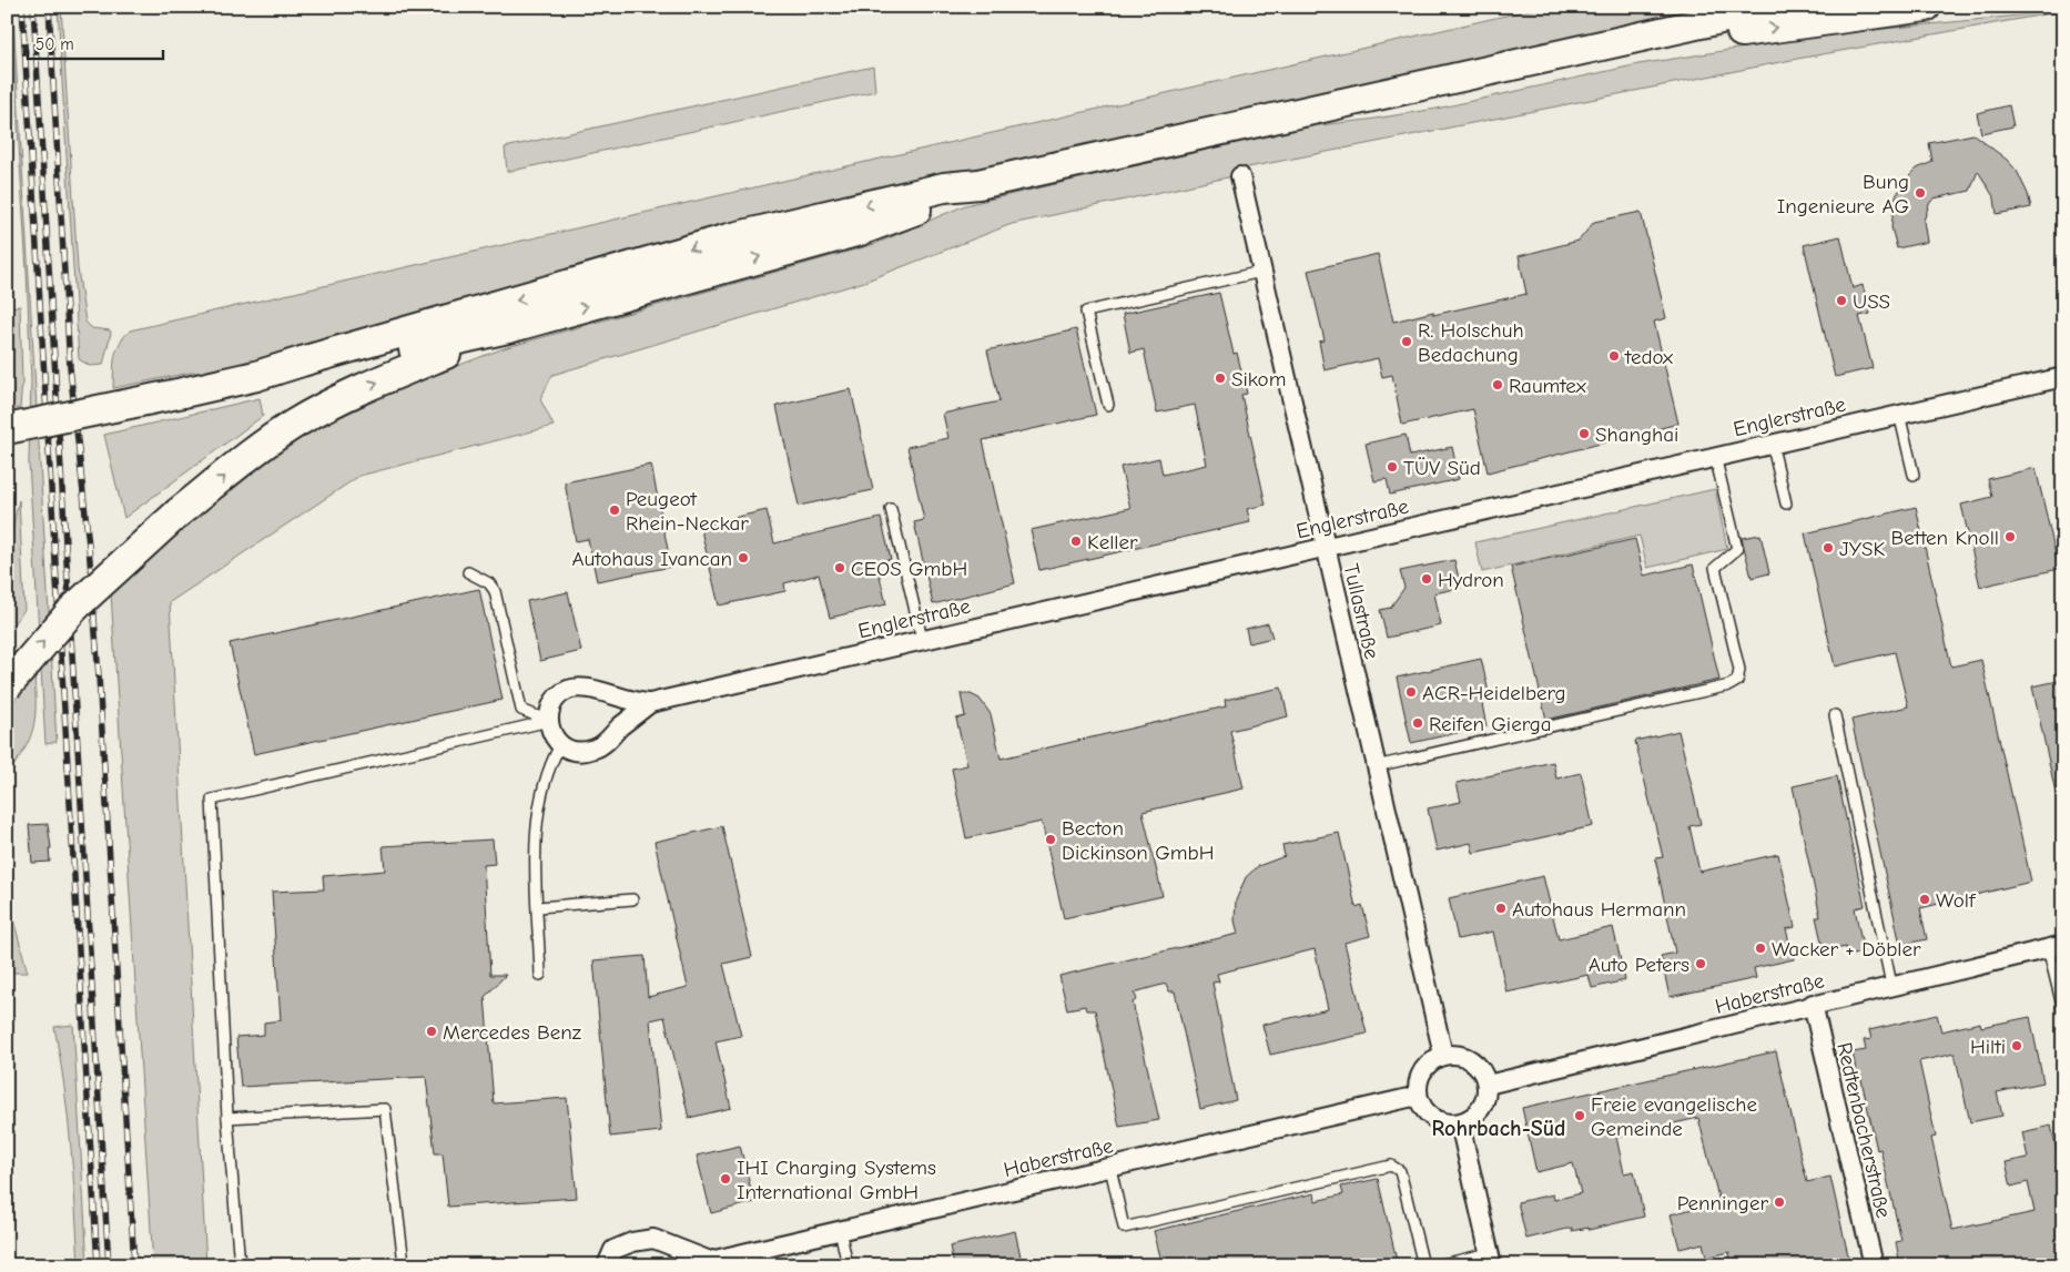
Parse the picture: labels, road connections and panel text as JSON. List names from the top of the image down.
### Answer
{
  "streets": {
    "street": [
      "Englerstraße",
      "Tullastraße",
      "Haberstraße",
      "Redtenbacherstraße"
    ]
  },
  "crossings": [
    ["Englerstraße", "Tullastraße"],
    ["Tullastraße", "Haberstraße"],
    ["Haberstraße", "Redtenbacherstraße"]
  ],
  "districts": ["Rohrbach-Süd"],
  "places": [
    "Bung Ingenieure AG",
    "USS",
    "R. Holschuh Bedachung",
    "tedox",
    "Sikom",
    "Raumtex",
    "Shanghai",
    "TÜV Süd",
    "Peugeot Rhein-Neckar",
    "Betten Knoll",
    "Keller",
    "JYSK",
    "Autohaus Ivancan",
    "CEOS GmbH",
    "Hydron",
    "ACR-Heidelberg",
    "Reifen Gierga",
    "Becton Dickinson GmbH",
    "Wolf",
    "Autohaus Hermann",
    "Wacker + Döbler",
    "Auto Peters",
    "Mercedes Benz",
    "Hilti",
    "Freie evangelische Gemeinde",
    "IHI Charging Systems International GmbH",
    "Penninger"
  ],
  "scale_bar": "50 m"
}
